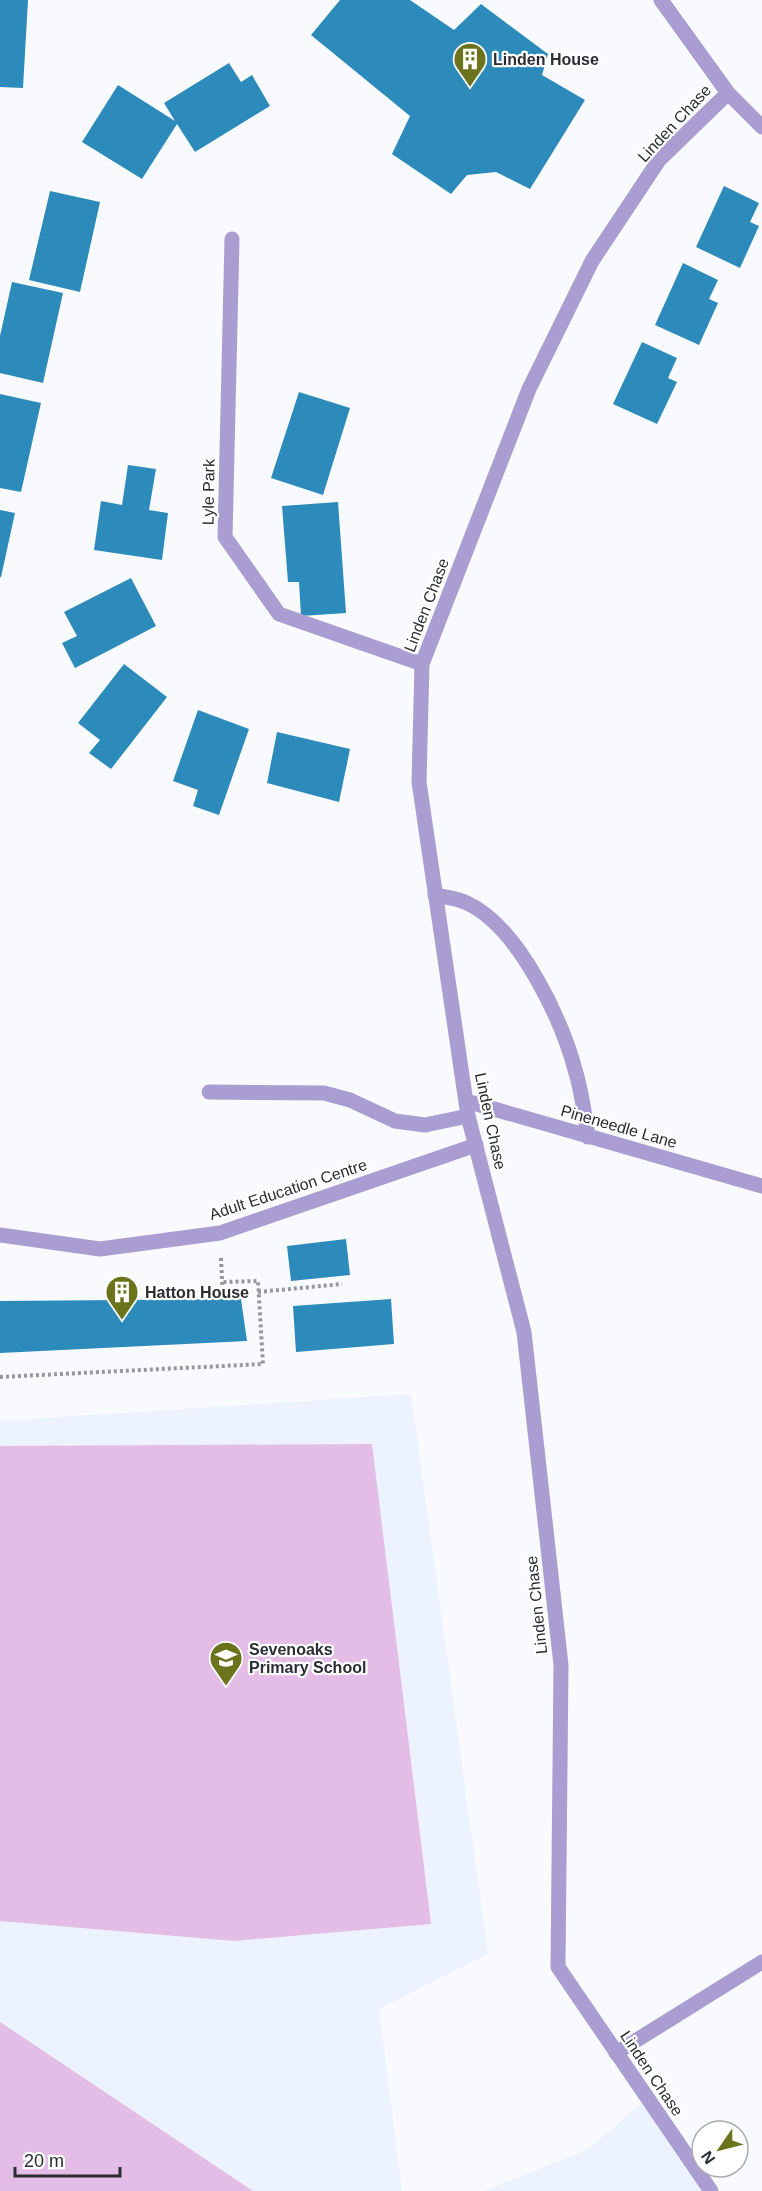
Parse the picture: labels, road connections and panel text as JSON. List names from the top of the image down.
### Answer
{
  "streets": {
    "street": [
      "Linden Chase",
      "Lyle Park",
      "Pineneedle Lane",
      "Adult Education Centre"
    ]
  },
  "crossings": [
    ["Linden Chase", "Lyle Park"],
    ["Linden Chase", "Pineneedle Lane"],
    ["Linden Chase", "Adult Education Centre"]
  ],
  "places": {
    "building": ["Linden House", "Hatton House"],
    "school or university": ["Sevenoaks Primary School"]
  },
  "scale_bar": "20 m",
  "north": "bottom left"
}
